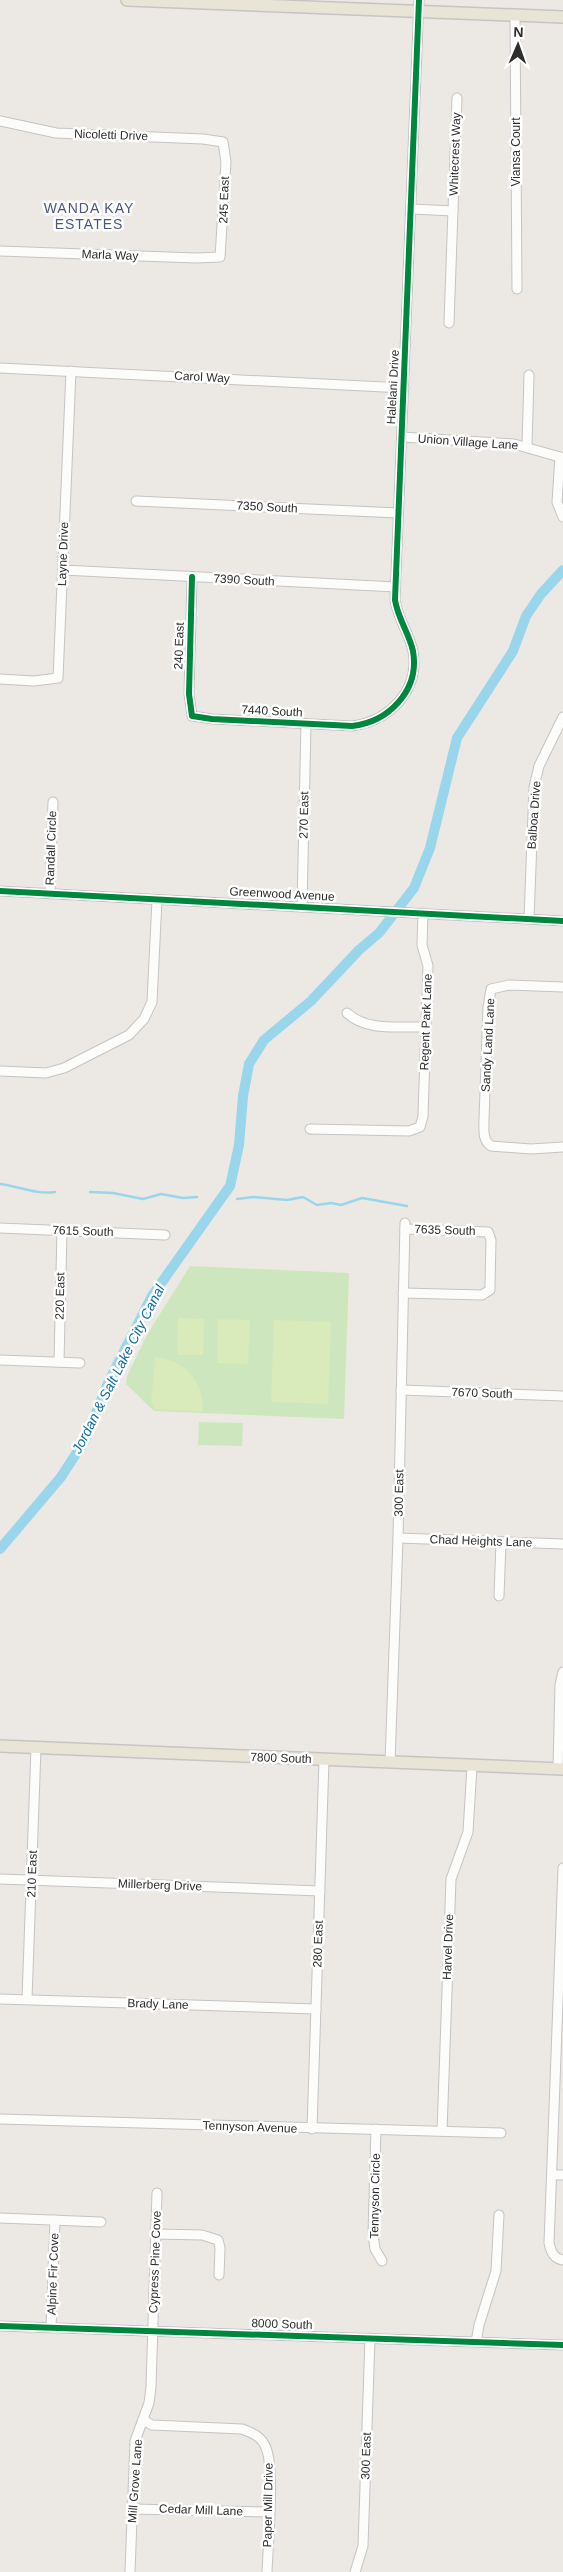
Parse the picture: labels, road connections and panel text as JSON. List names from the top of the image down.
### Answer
{
  "streets": {
    "main road": ["7800 South"],
    "street": [
      "Nicoletti Drive",
      "Viansa Court",
      "Whitecrest Way",
      "245 East",
      "Marla Way",
      "Carol Way",
      "Halelani Drive",
      "Union Village Lane",
      "7350 South",
      "Layne Drive",
      "7390 South",
      "240 East",
      "7440 South",
      "270 East",
      "Balboa Drive",
      "Randall Circle",
      "Greenwood Avenue",
      "Regent Park Lane",
      "Sandy Land Lane",
      "7635 South",
      "7615 South",
      "220 East",
      "7670 South",
      "300 East",
      "Chad Heights Lane",
      "210 East",
      "Millerberg Drive",
      "280 East",
      "Harvel Drive",
      "Brady Lane",
      "Tennyson Avenue",
      "Tennyson Circle",
      "Cypress Pine Cove",
      "Alpine Fir Cove",
      "8000 South",
      "Mill Grove Lane",
      "Paper Mill Drive",
      "Cedar Mill Lane"
    ]
  },
  "crossings": [
    ["Nicoletti Drive", "245 East"],
    ["Whitecrest Way", "Halelani Drive"],
    ["245 East", "Marla Way"],
    ["Carol Way", "Halelani Drive"],
    ["Carol Way", "Layne Drive"],
    ["Halelani Drive", "Union Village Lane"],
    ["Halelani Drive", "7350 South"],
    ["Halelani Drive", "7390 South"],
    ["Halelani Drive", "7440 South"],
    ["Layne Drive", "7390 South"],
    ["7390 South", "240 East"],
    ["240 East", "7440 South"],
    ["7440 South", "270 East"],
    ["270 East", "Greenwood Avenue"],
    ["Balboa Drive", "Greenwood Avenue"],
    ["Randall Circle", "Greenwood Avenue"],
    ["Greenwood Avenue", "Regent Park Lane"],
    ["7635 South", "300 East"],
    ["7615 South", "220 East"],
    ["7670 South", "300 East"],
    ["300 East", "Chad Heights Lane"],
    ["300 East", "7800 South"],
    ["300 East", "8000 South"],
    ["7800 South", "210 East"],
    ["7800 South", "280 East"],
    ["7800 South", "Harvel Drive"],
    ["210 East", "Millerberg Drive"],
    ["210 East", "Brady Lane"],
    ["Millerberg Drive", "280 East"],
    ["280 East", "Brady Lane"],
    ["280 East", "Tennyson Avenue"],
    ["Harvel Drive", "Tennyson Avenue"],
    ["Tennyson Avenue", "Tennyson Circle"],
    ["Cypress Pine Cove", "8000 South"],
    ["Cypress Pine Cove", "Mill Grove Lane"],
    ["Alpine Fir Cove", "8000 South"],
    ["8000 South", "Mill Grove Lane"],
    ["Mill Grove Lane", "Paper Mill Drive"],
    ["Mill Grove Lane", "Cedar Mill Lane"],
    ["Paper Mill Drive", "Cedar Mill Lane"]
  ],
  "districts": ["WANDA KAY ESTATES"],
  "water": ["Jordan & Salt Lake City Canal"],
  "north": "top"
}
